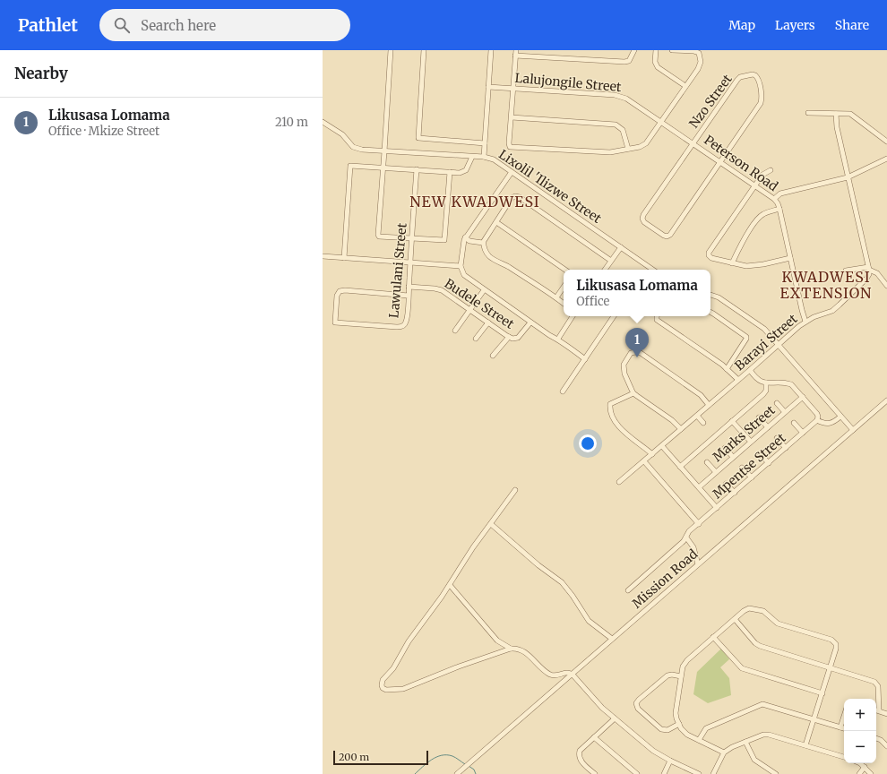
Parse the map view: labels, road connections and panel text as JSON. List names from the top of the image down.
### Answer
{
  "streets": {
    "street": [
      "Lalujongile Street",
      "Nzo Street",
      "Peterson Road",
      "Lixolil 'Ilizwe Street",
      "Lawulani Street",
      "Budele Street",
      "Barayi Street",
      "Marks Street",
      "Mpentse Street",
      "Mission Road"
    ]
  },
  "crossings": [
    ["Lalujongile Street", "Peterson Road"],
    ["Nzo Street", "Peterson Road"],
    ["Peterson Road", "Barayi Street"],
    ["Lawulani Street", "Budele Street"]
  ],
  "districts": ["NEW KWADWESI", "KWADWESI EXTENSION"],
  "scale_bar": "200 m",
  "page": {
    "header": "Pathlet",
    "search": "Search here",
    "nav": ["Map", "Layers", "Share"],
    "heading": "Nearby",
    "list": [
      {
        "mark": "1",
        "name": "Likusasa Lomama",
        "note": "Office · Mkize Street",
        "value": "210 m"
      }
    ],
    "popup": ["Likusasa Lomama", "Office"],
    "pins": "1",
    "map_buttons": ["+", "−"],
    "scale": "200 m"
  }
}
